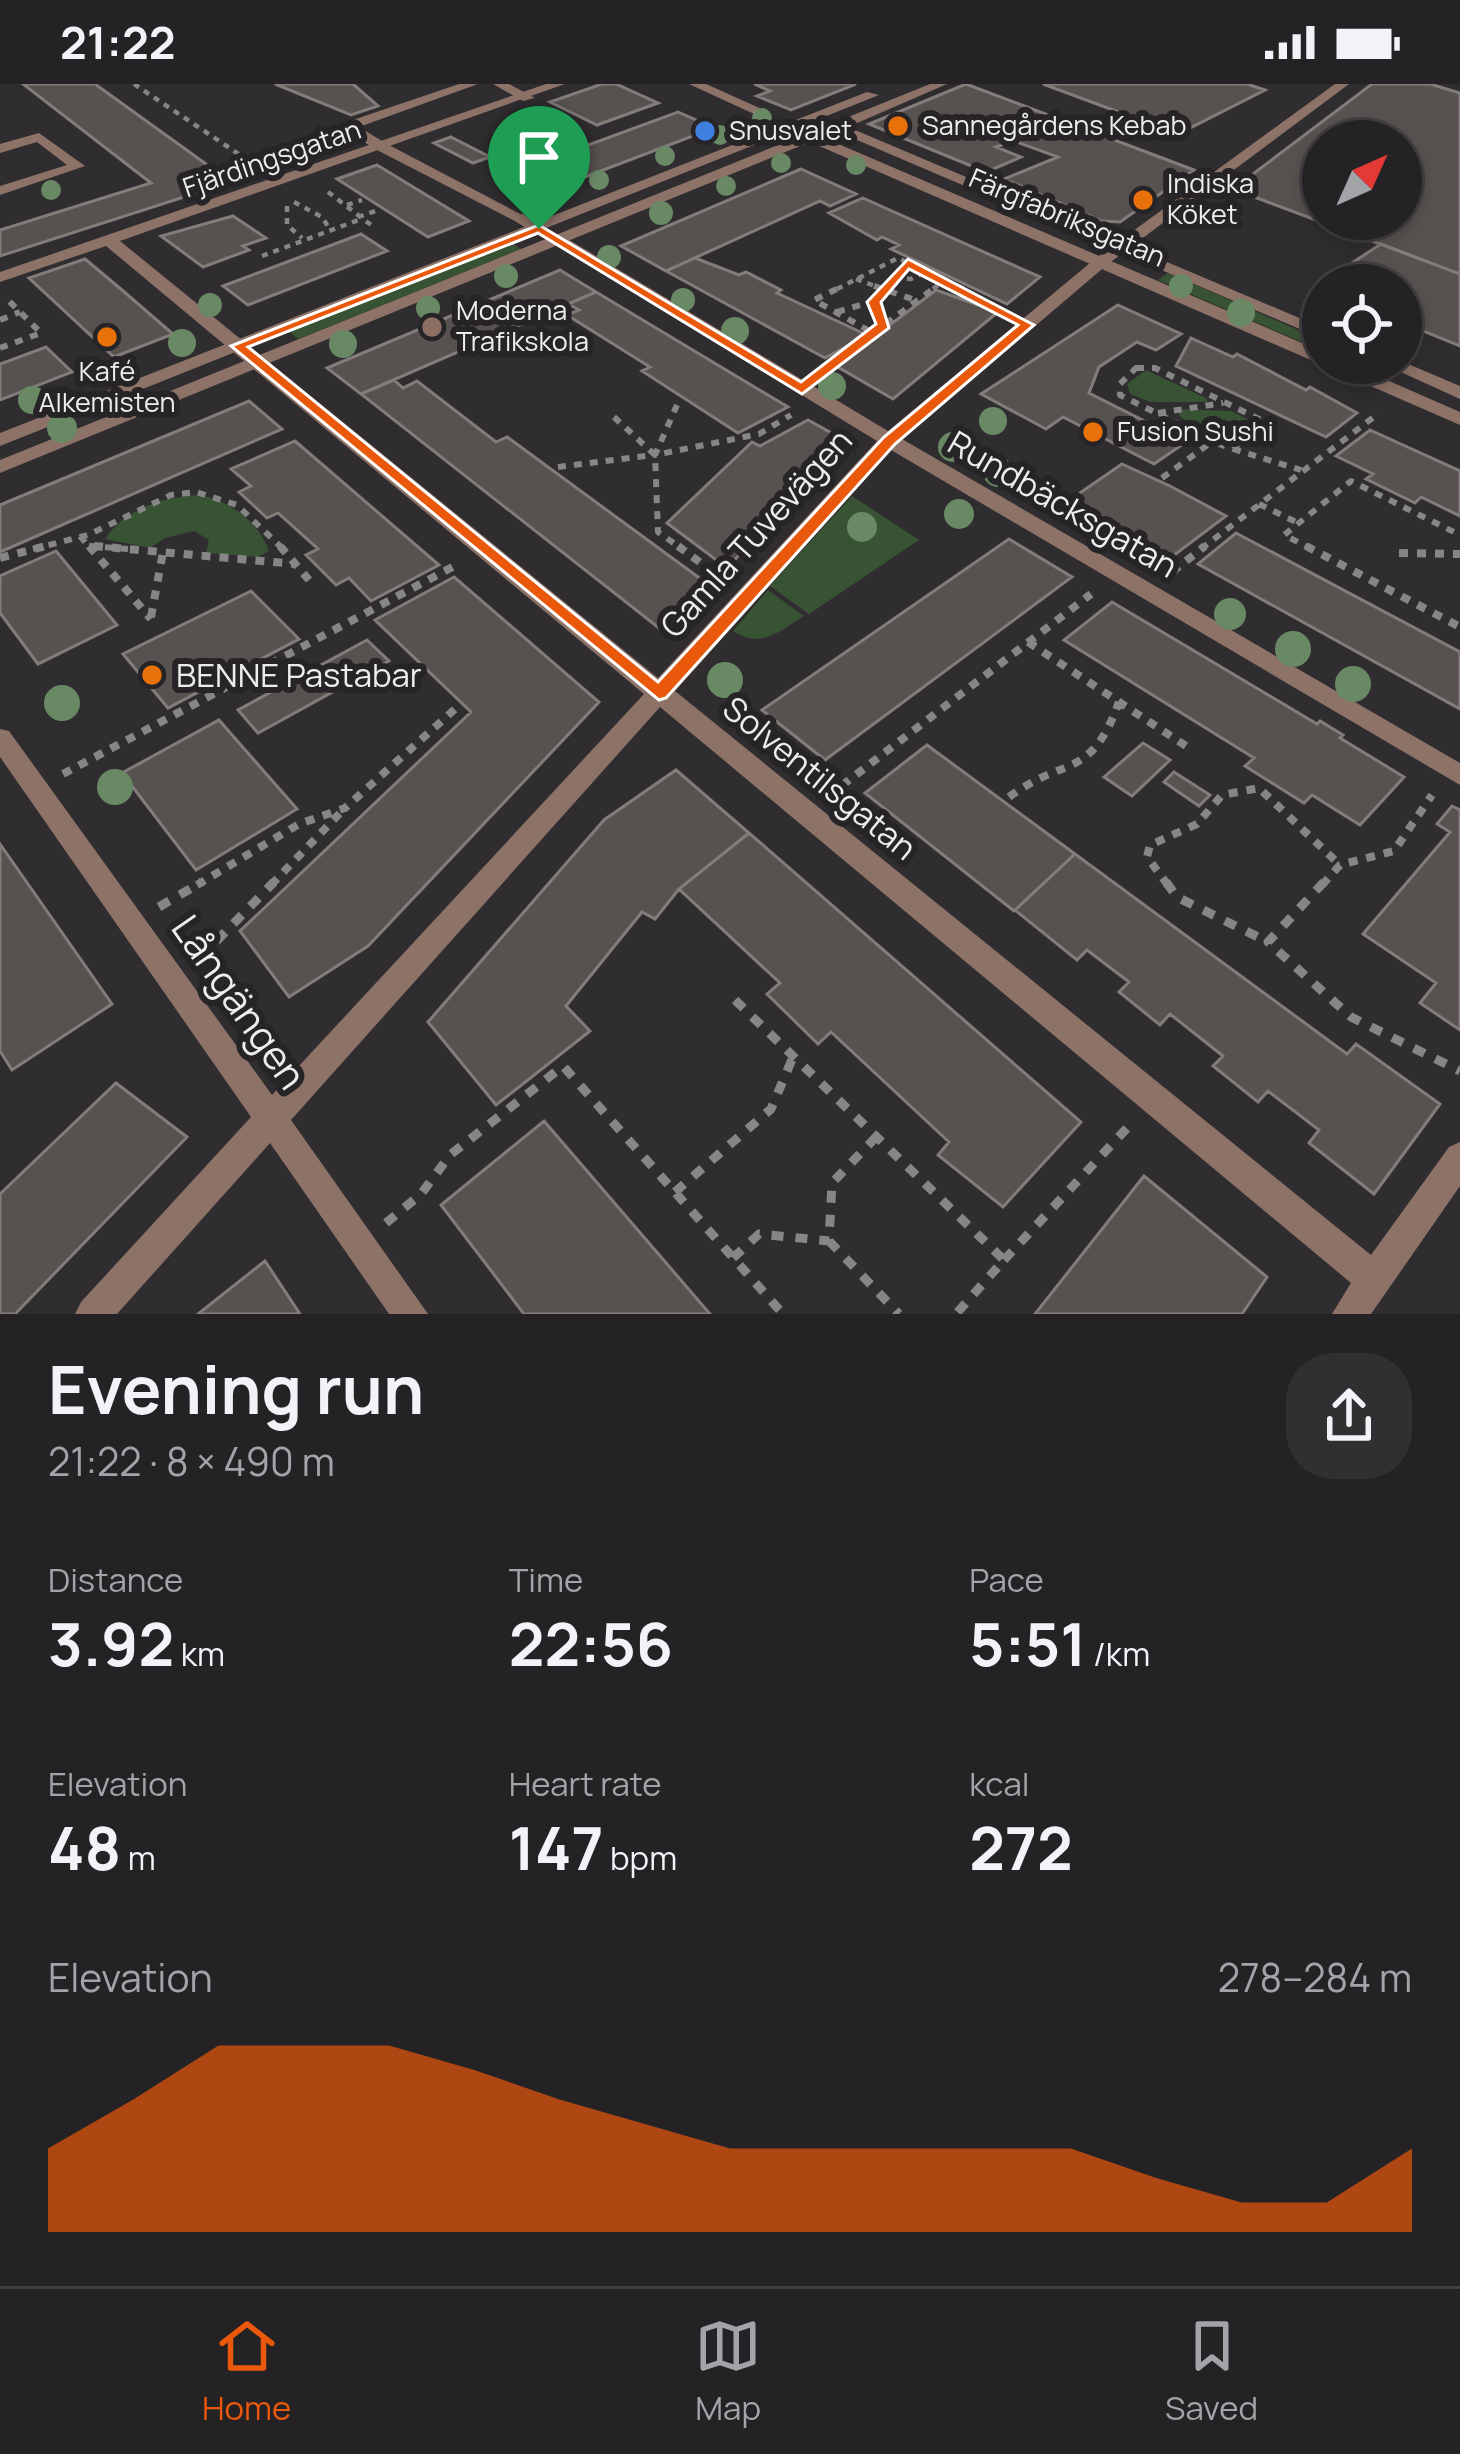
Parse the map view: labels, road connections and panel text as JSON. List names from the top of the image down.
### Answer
{
  "streets": {
    "street": [
      "Fjärdingsgatan",
      "Färgfabriksgatan",
      "Rundbäcksgatan",
      "Gamla Tuvevägen",
      "Solventilsgatan",
      "Långängen"
    ]
  },
  "crossings": [
    ["Fjärdingsgatan", "Rundbäcksgatan"],
    ["Fjärdingsgatan", "Solventilsgatan"],
    ["Färgfabriksgatan", "Gamla Tuvevägen"],
    ["Rundbäcksgatan", "Gamla Tuvevägen"],
    ["Gamla Tuvevägen", "Solventilsgatan"],
    ["Gamla Tuvevägen", "Långängen"]
  ],
  "places": [
    "Sannegårdens Kebab",
    "Snusvalet",
    "Indiska Köket",
    "Moderna Trafikskola",
    "Kafé Alkemisten",
    "Fusion Sushi",
    "BENNE Pastabar"
  ],
  "north": "top right",
  "page": {
    "status": "21:22",
    "heading": ["Evening run", "21:22 · 8 × 490 m"],
    "stats": [
      ["Distance", "3.92 km"],
      ["Time", "22:56"],
      ["Pace", "5:51 /km"],
      ["Elevation", "48 m"],
      ["Heart rate", "147 bpm"],
      ["kcal", "272"]
    ],
    "chart": ["Elevation", "278–284 m"],
    "tabs": ["Home", "Map", "Saved"]
  }
}
